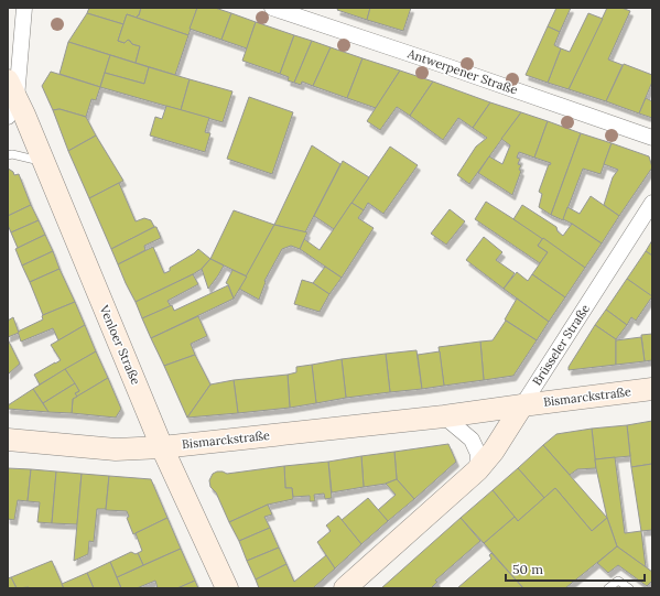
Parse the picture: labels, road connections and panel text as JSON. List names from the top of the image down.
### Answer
{
  "streets": {
    "street": [
      "Antwerpener Straße",
      "Venloer Straße",
      "Brüsseler Straße",
      "Bismarckstraße"
    ]
  },
  "crossings": [
    ["Venloer Straße", "Bismarckstraße"],
    ["Brüsseler Straße", "Bismarckstraße"]
  ],
  "scale_bar": "50 m"
}
